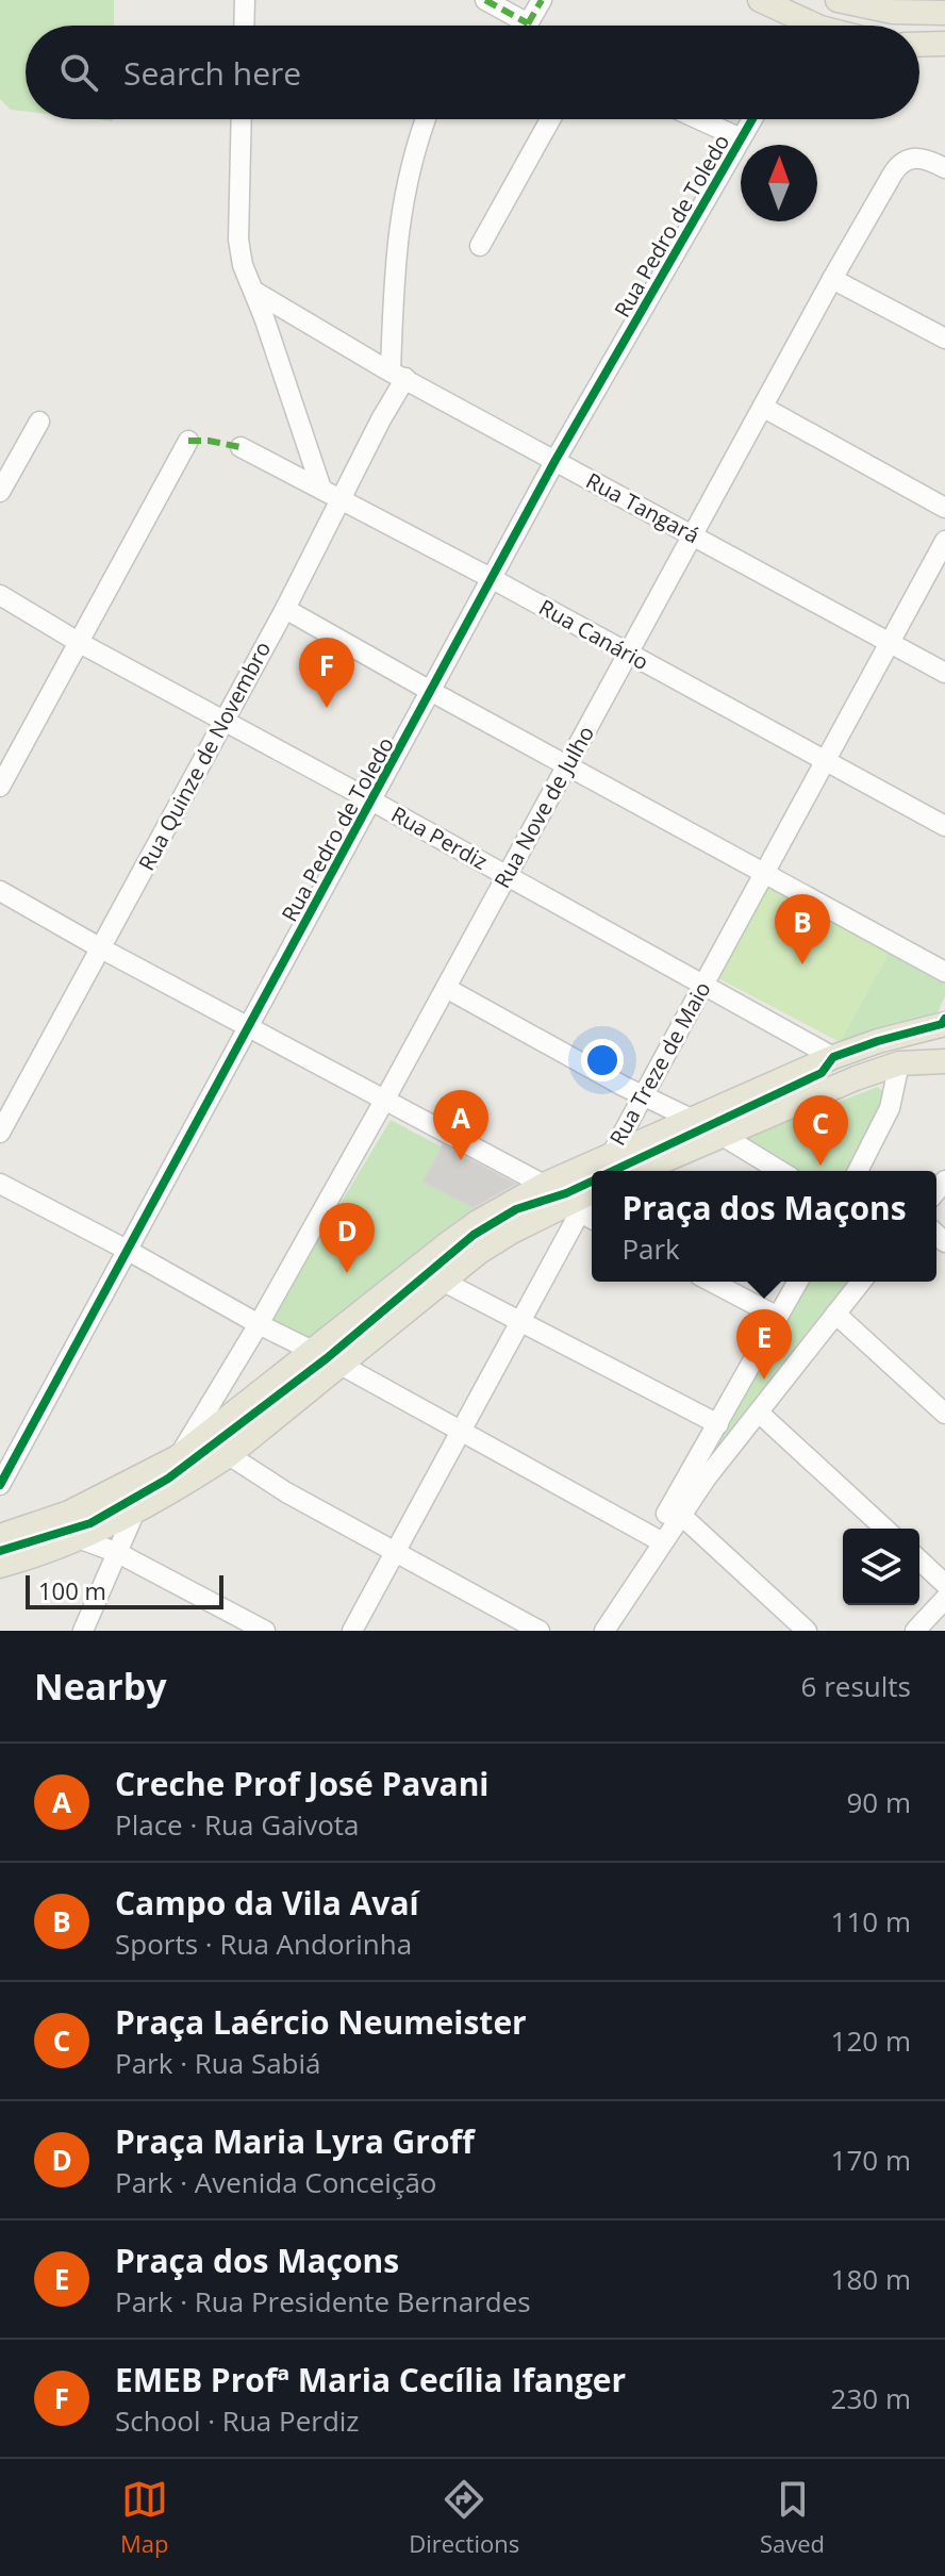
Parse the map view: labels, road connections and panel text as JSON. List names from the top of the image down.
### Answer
{
  "streets": {
    "street": [
      "Rua Pedro de Toledo",
      "Rua Tangará",
      "Rua Canário",
      "Rua Quinze de Novembro",
      "Rua Nove de Julho",
      "Rua Perdiz",
      "Rua Treze de Maio"
    ]
  },
  "crossings": [
    ["Rua Pedro de Toledo", "Rua Tangará"],
    ["Rua Pedro de Toledo", "Rua Canário"],
    ["Rua Pedro de Toledo", "Rua Perdiz"],
    ["Rua Tangará", "Rua Quinze de Novembro"],
    ["Rua Tangará", "Rua Nove de Julho"],
    ["Rua Tangará", "Rua Treze de Maio"],
    ["Rua Canário", "Rua Quinze de Novembro"],
    ["Rua Canário", "Rua Nove de Julho"],
    ["Rua Canário", "Rua Treze de Maio"],
    ["Rua Quinze de Novembro", "Rua Perdiz"],
    ["Rua Nove de Julho", "Rua Perdiz"],
    ["Rua Perdiz", "Rua Treze de Maio"]
  ],
  "scale_bar": "100 m",
  "north": "top",
  "page": {
    "search": "Search here",
    "pins": [
      "F",
      "B",
      "A",
      "C",
      "D",
      "E"
    ],
    "popup": ["Praça dos Maçons", "Park"],
    "scale": "100 m",
    "heading": ["Nearby", "6 results"],
    "list": [
      {
        "mark": "A",
        "name": "Creche Prof José Pavani",
        "note": "Place · Rua Gaivota",
        "value": "90 m"
      },
      {
        "mark": "B",
        "name": "Campo da Vila Avaí",
        "note": "Sports · Rua Andorinha",
        "value": "110 m"
      },
      {
        "mark": "C",
        "name": "Praça Laércio Neumeister",
        "note": "Park · Rua Sabiá",
        "value": "120 m"
      },
      {
        "mark": "D",
        "name": "Praça Maria Lyra Groff",
        "note": "Park · Avenida Conceição",
        "value": "170 m"
      },
      {
        "mark": "E",
        "name": "Praça dos Maçons",
        "note": "Park · Rua Presidente Bernardes",
        "value": "180 m"
      },
      {
        "mark": "F",
        "name": "EMEB Profª Maria Cecília Ifanger",
        "note": "School · Rua Perdiz",
        "value": "230 m"
      }
    ],
    "nav": ["Map", "Directions", "Saved"]
  }
}
